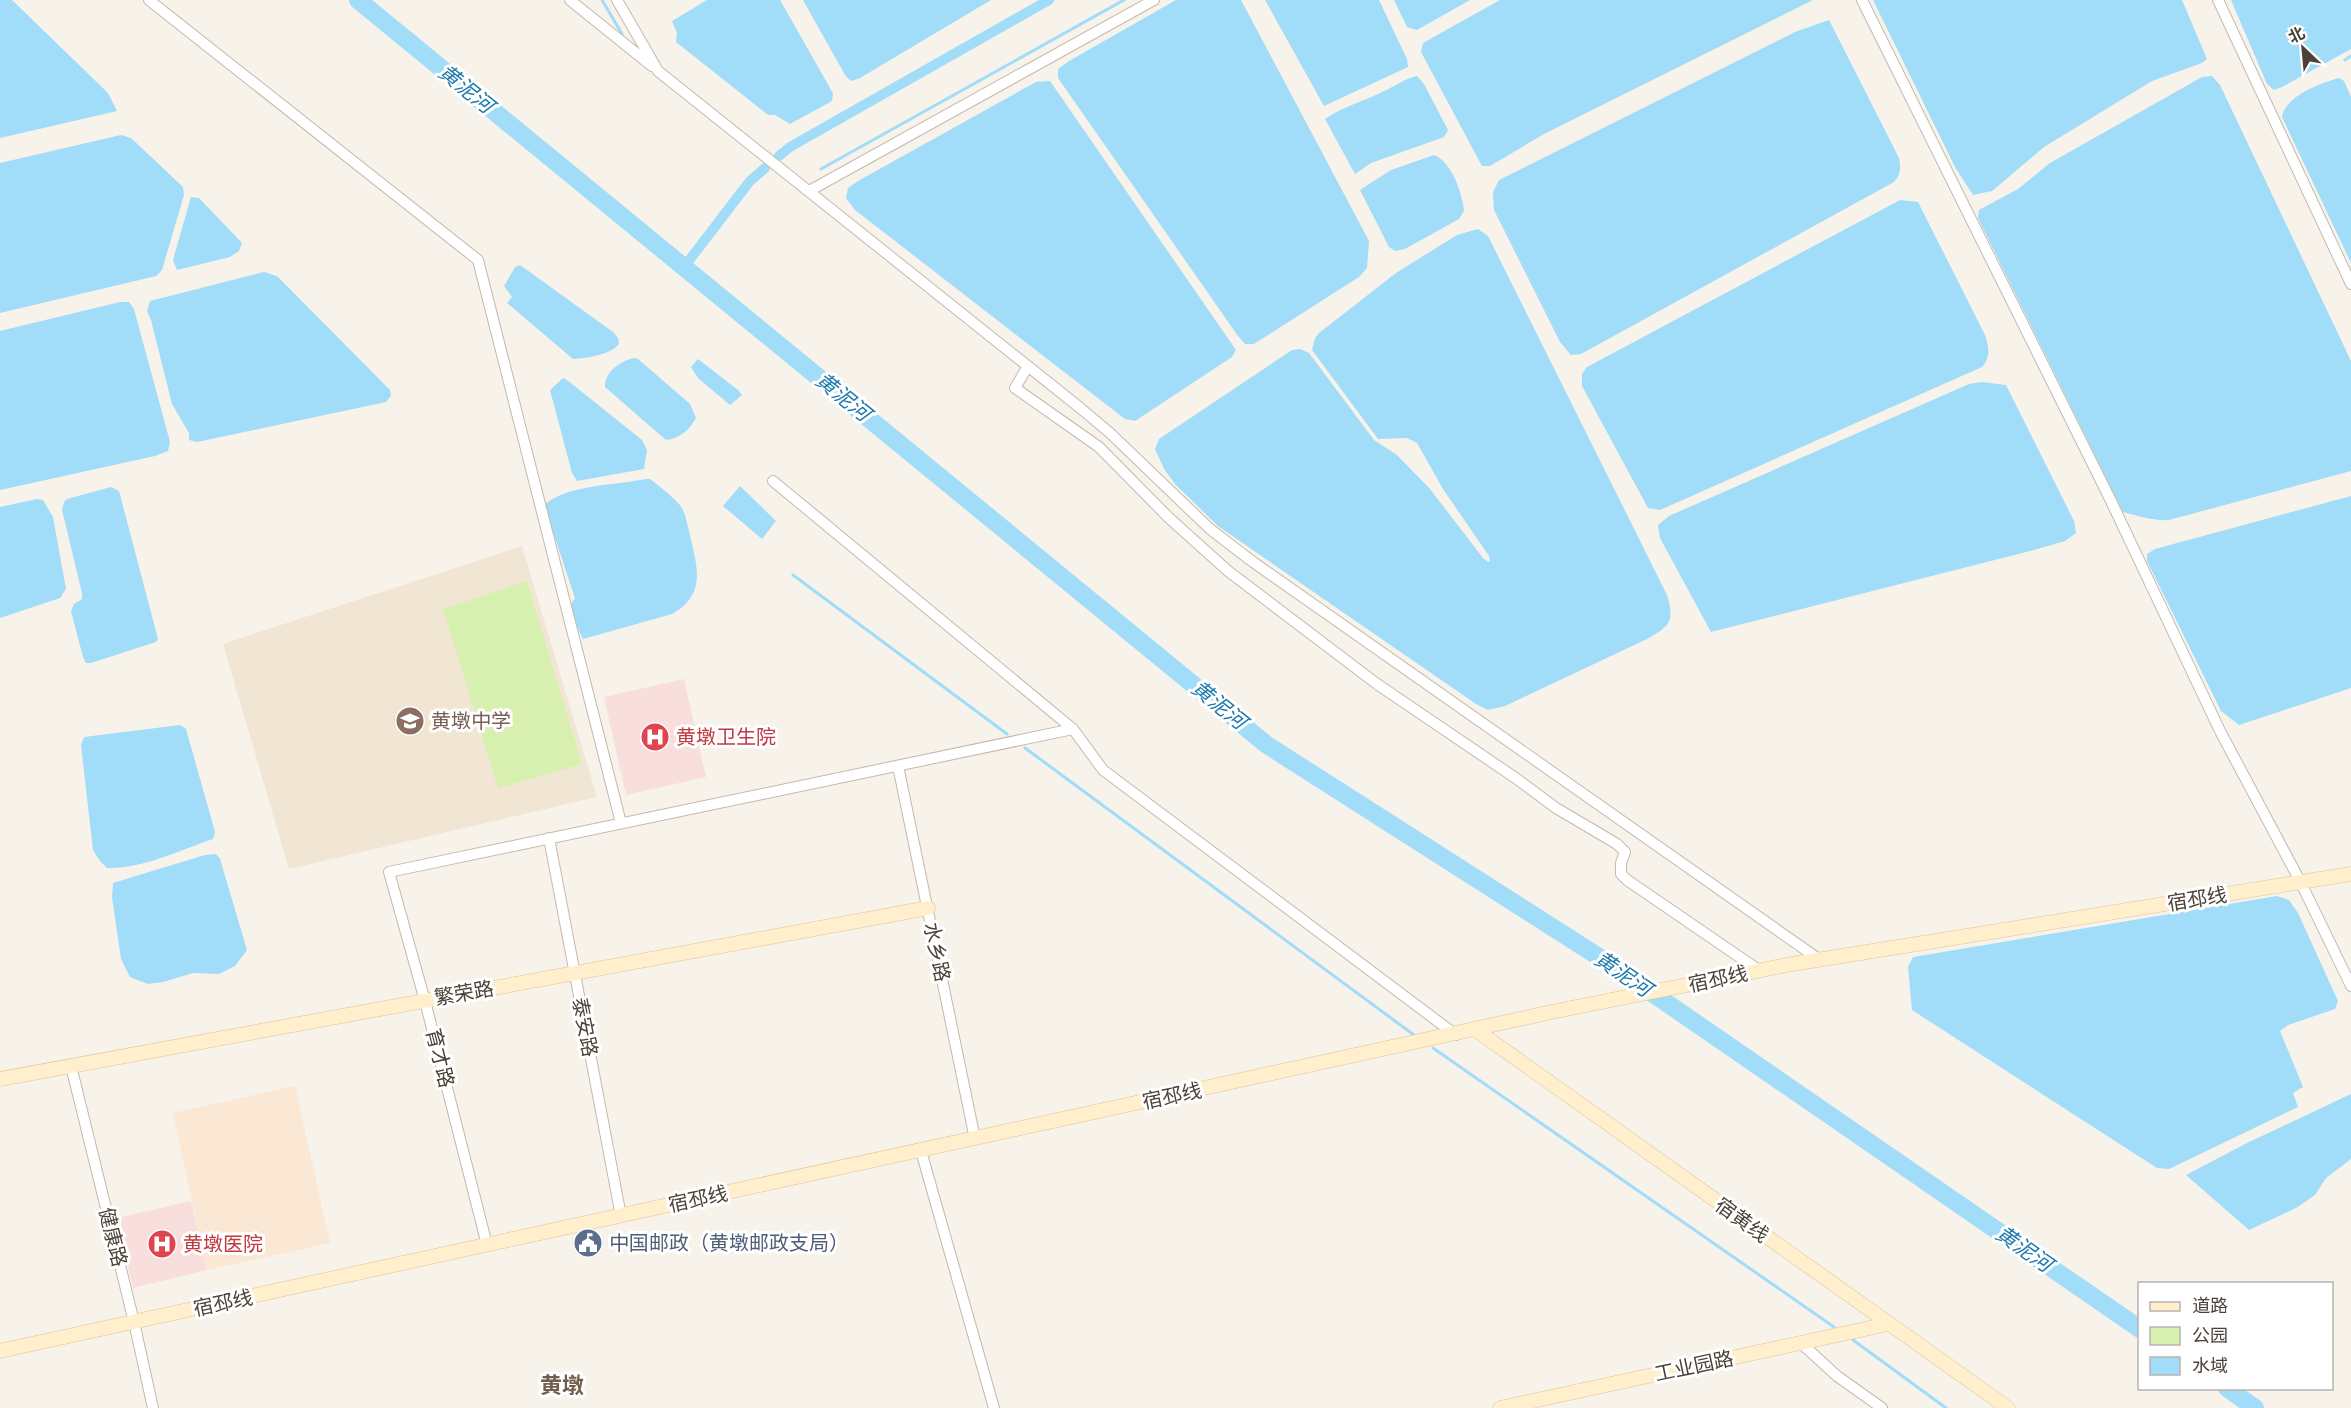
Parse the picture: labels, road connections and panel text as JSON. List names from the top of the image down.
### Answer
{
  "streets": {
    "street": [
      "宿邳线",
      "水乡路",
      "繁荣路",
      "泰安路",
      "育才路",
      "宿黄线",
      "健康路",
      "工业园路"
    ]
  },
  "crossings": [
    ["宿邳线", "水乡路"],
    ["宿邳线", "泰安路"],
    ["宿邳线", "育才路"],
    ["宿邳线", "宿黄线"],
    ["宿邳线", "健康路"],
    ["水乡路", "繁荣路"],
    ["繁荣路", "泰安路"],
    ["繁荣路", "育才路"],
    ["繁荣路", "健康路"],
    ["泰安路", "育才路"],
    ["宿黄线", "工业园路"]
  ],
  "districts": ["黄墩"],
  "water": ["黄泥河"],
  "places": {
    "school or university": ["黄墩中学"],
    "hospital": ["黄墩卫生院", "黄墩医院"],
    "public building": ["中国邮政（黄墩邮政支局）"]
  },
  "legend": ["道路", "公园", "水域"],
  "north": "top left"
}
